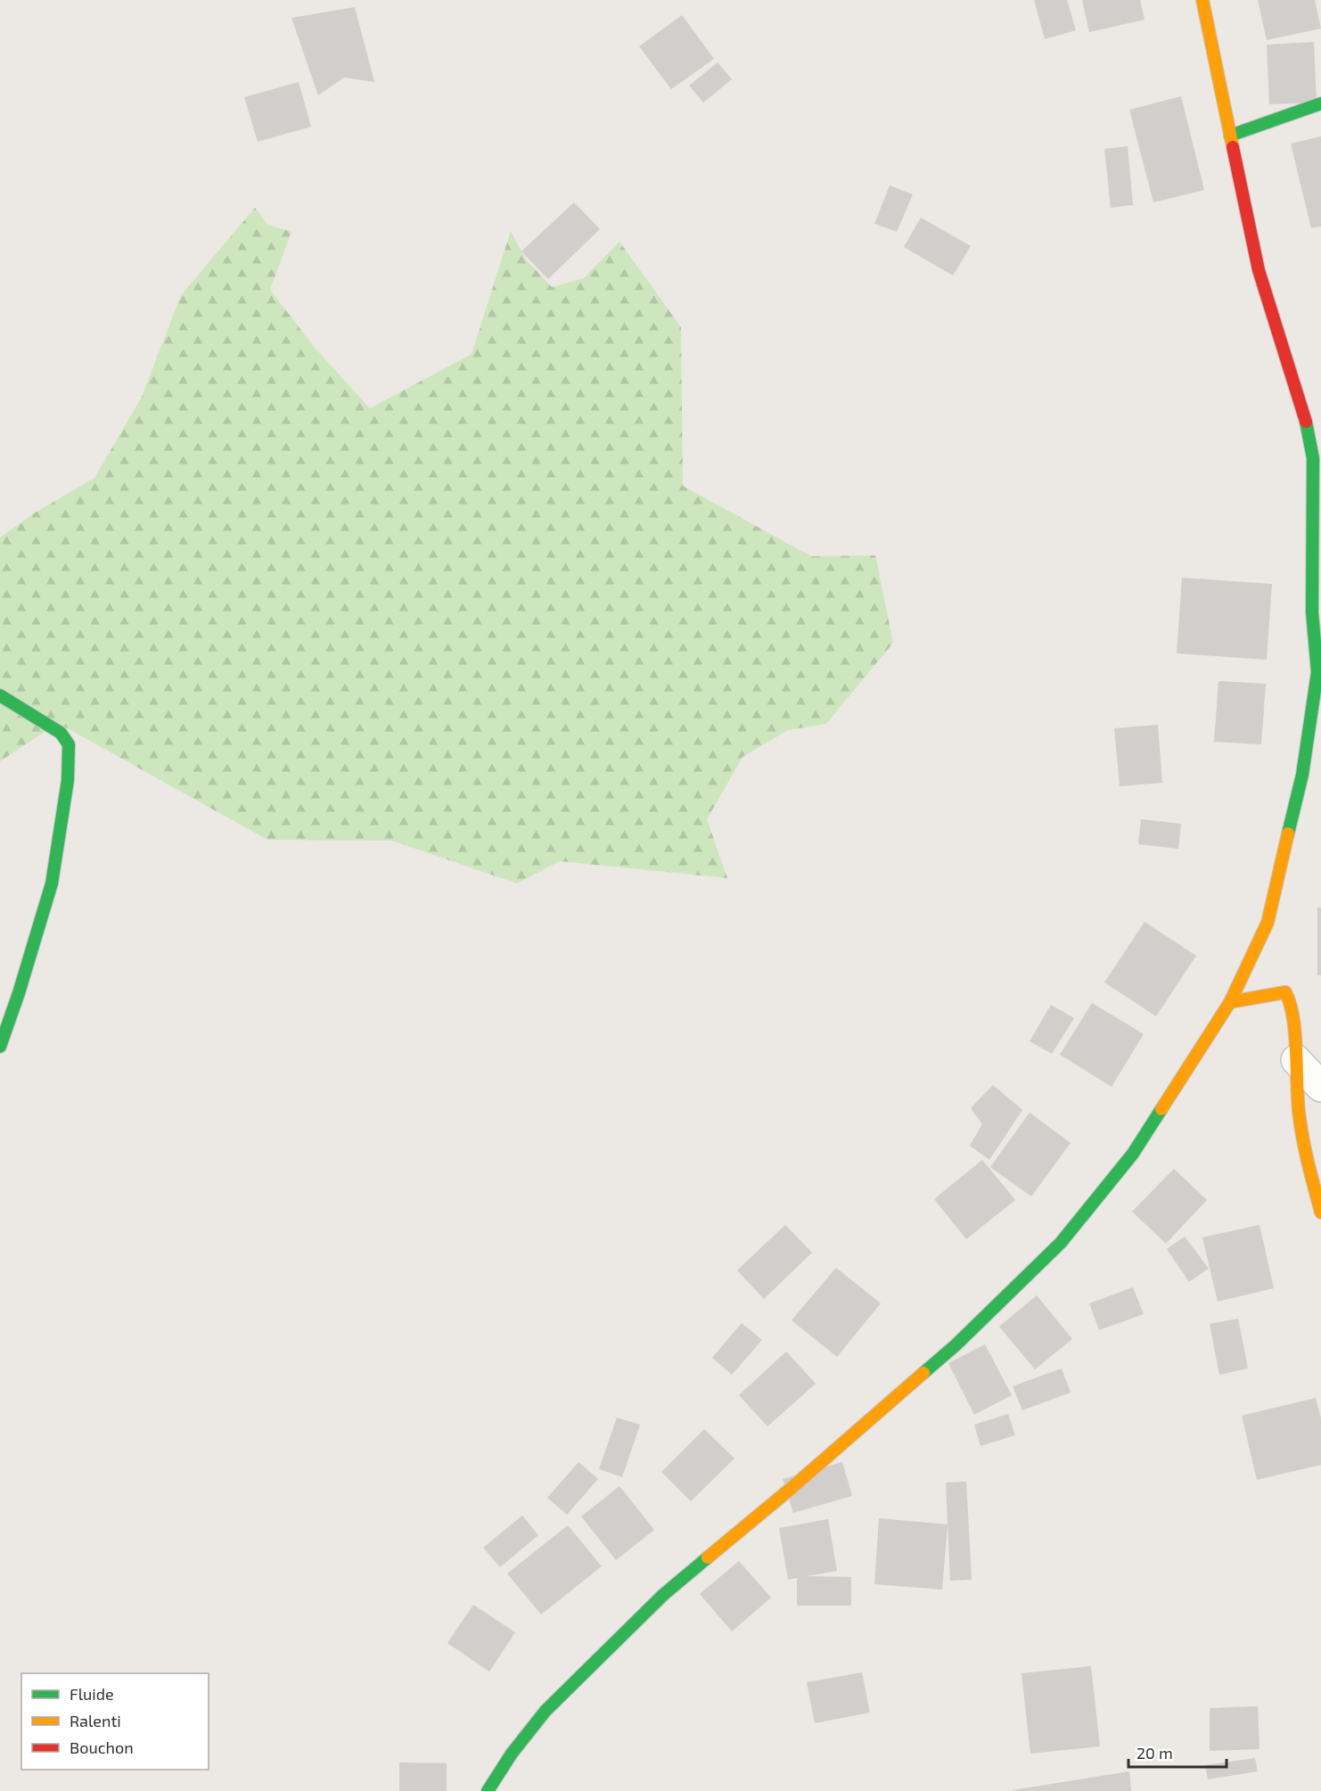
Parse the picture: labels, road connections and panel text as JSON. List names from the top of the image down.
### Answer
{
  "legend": ["Fluide", "Ralenti", "Bouchon"],
  "scale_bar": "20 m"
}
